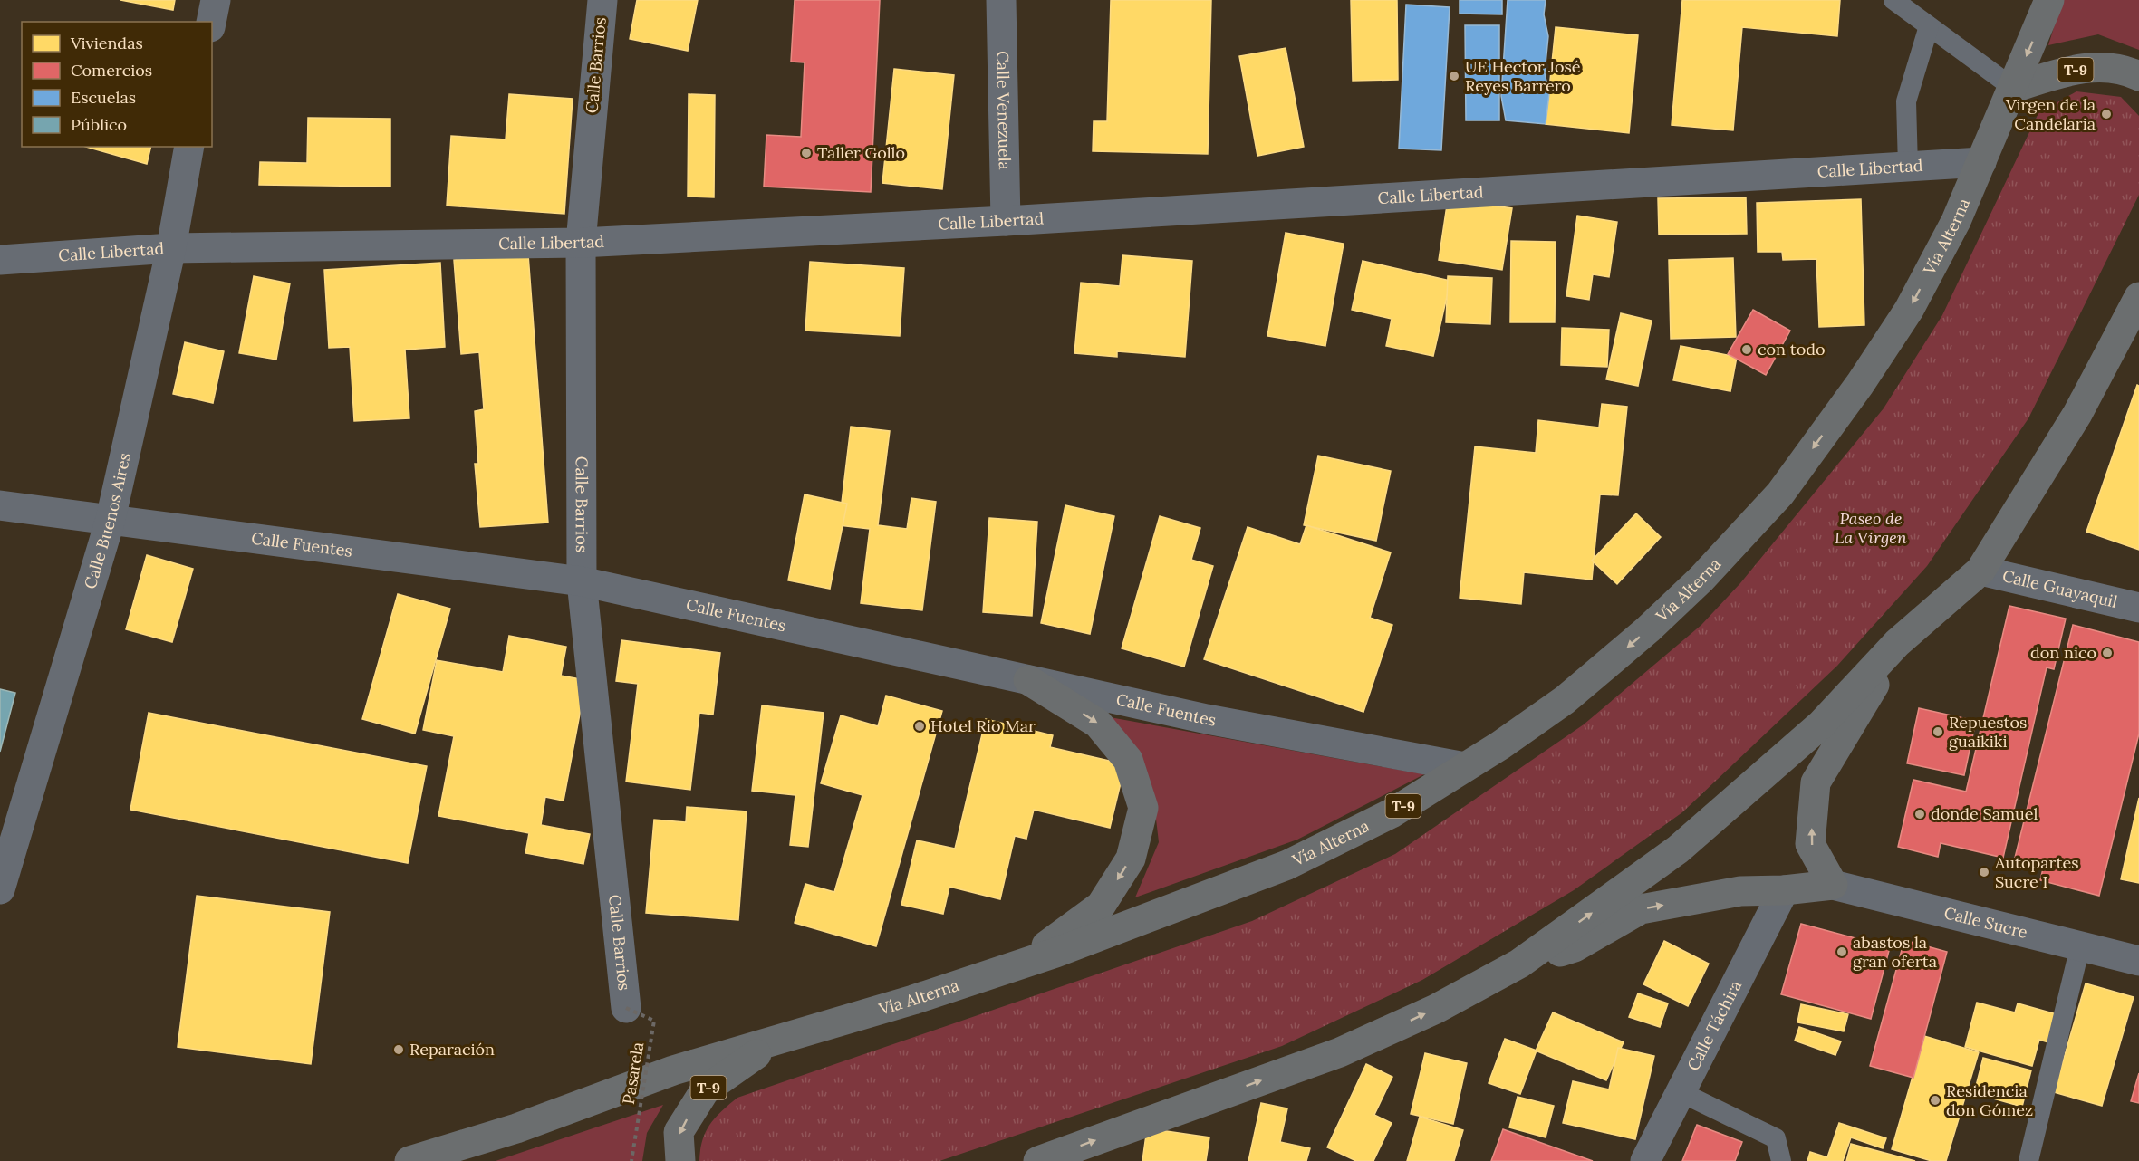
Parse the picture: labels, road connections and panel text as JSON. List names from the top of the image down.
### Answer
{
  "streets": {
    "highway": ["T-9", "Vía Alterna"],
    "street": [
      "Calle Barrios",
      "Calle Venezuela",
      "Calle Libertad",
      "Calle Buenos Aires",
      "Calle Fuentes",
      "Calle Guayaquil",
      "Calle Sucre",
      "Calle Táchira"
    ],
    "path": ["Pasarela"]
  },
  "crossings": [
    ["Calle Barrios", "Calle Libertad"],
    ["Calle Barrios", "Calle Fuentes"],
    ["Calle Barrios", "Pasarela"],
    ["T-9", "Vía Alterna"],
    ["Calle Venezuela", "Calle Libertad"],
    ["Calle Libertad", "Vía Alterna"],
    ["Calle Libertad", "Calle Buenos Aires"],
    ["Vía Alterna", "Calle Fuentes"],
    ["Calle Buenos Aires", "Calle Fuentes"]
  ],
  "parks": ["Paseo de La Virgen"],
  "places": [
    "UE Hector José Reyes Barrero",
    "Virgen de la Candelaria",
    "Taller Gollo",
    "con todo",
    "don nico",
    "Hotel Rio Mar",
    "Repuestos guaikiki",
    "donde Samuel",
    "Autopartes Sucre I",
    "abastos la gran oferta",
    "Reparación",
    "Residencia don Gómez"
  ],
  "legend": [
    "Viviendas",
    "Comercios",
    "Escuelas",
    "Público"
  ]
}
